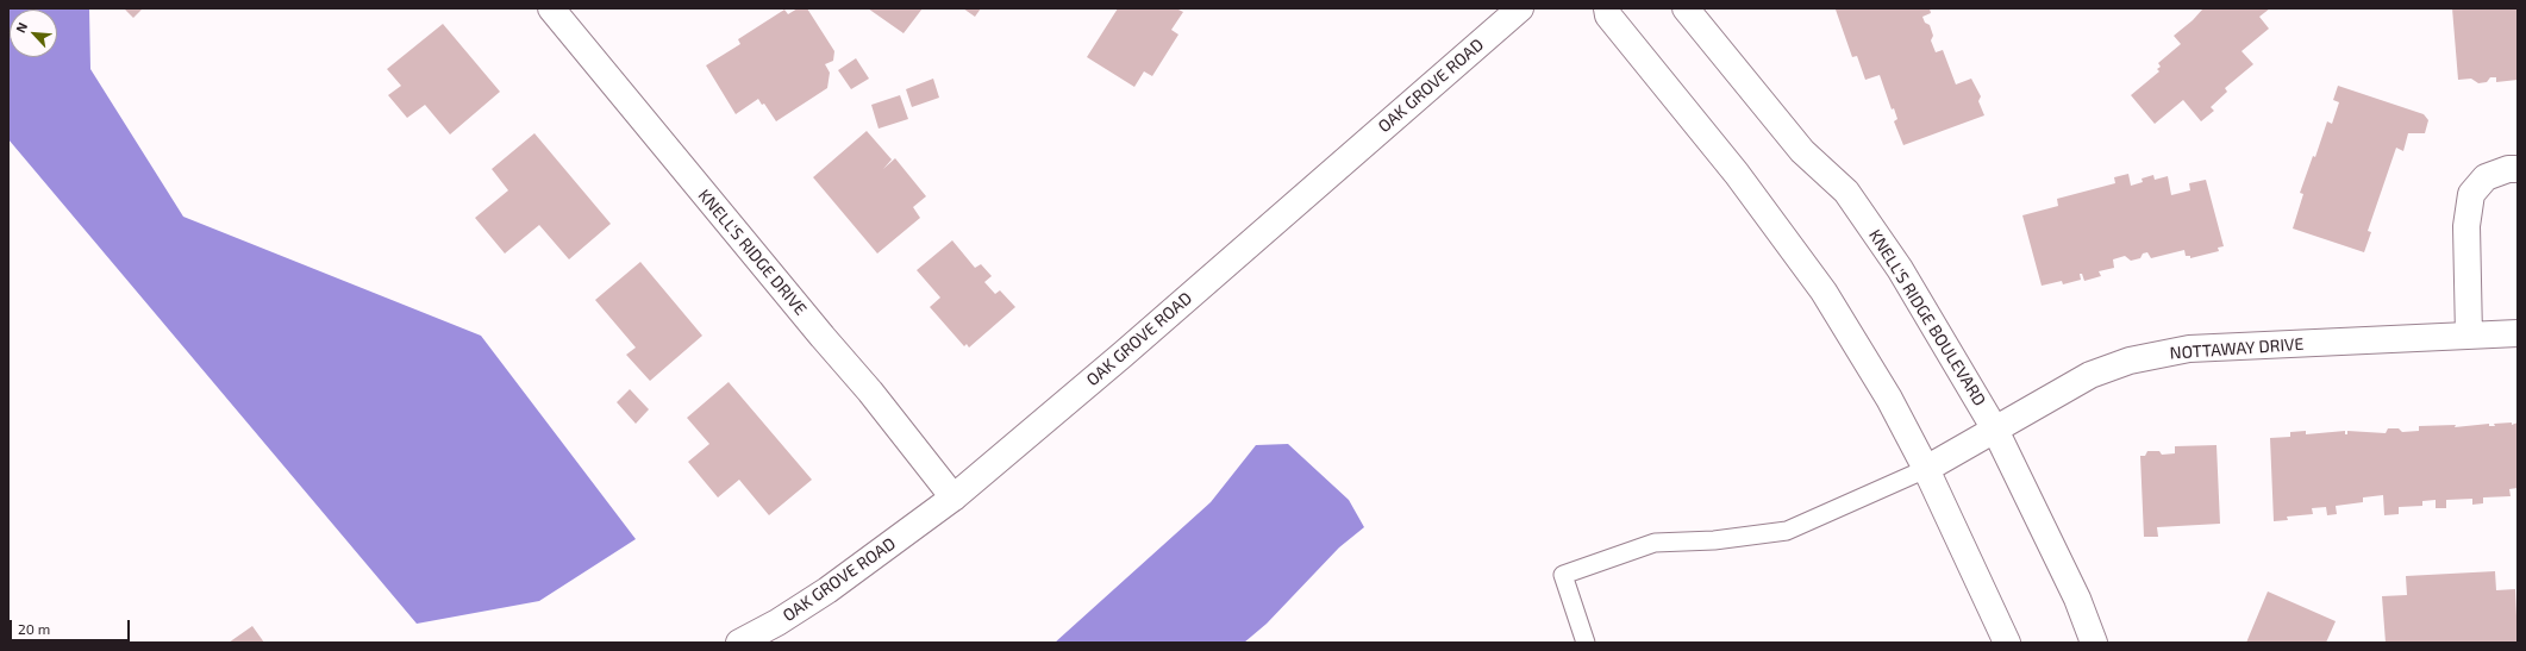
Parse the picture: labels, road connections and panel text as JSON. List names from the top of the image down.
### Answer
{
  "streets": {
    "street": [
      "OAK GROVE ROAD",
      "KNELL'S RIDGE DRIVE",
      "KNELL'S RIDGE BOULEVARD",
      "NOTTAWAY DRIVE"
    ]
  },
  "crossings": [
    ["OAK GROVE ROAD", "KNELL'S RIDGE DRIVE"],
    ["KNELL'S RIDGE BOULEVARD", "NOTTAWAY DRIVE"]
  ],
  "scale_bar": "20 m",
  "north": "top left"
}
